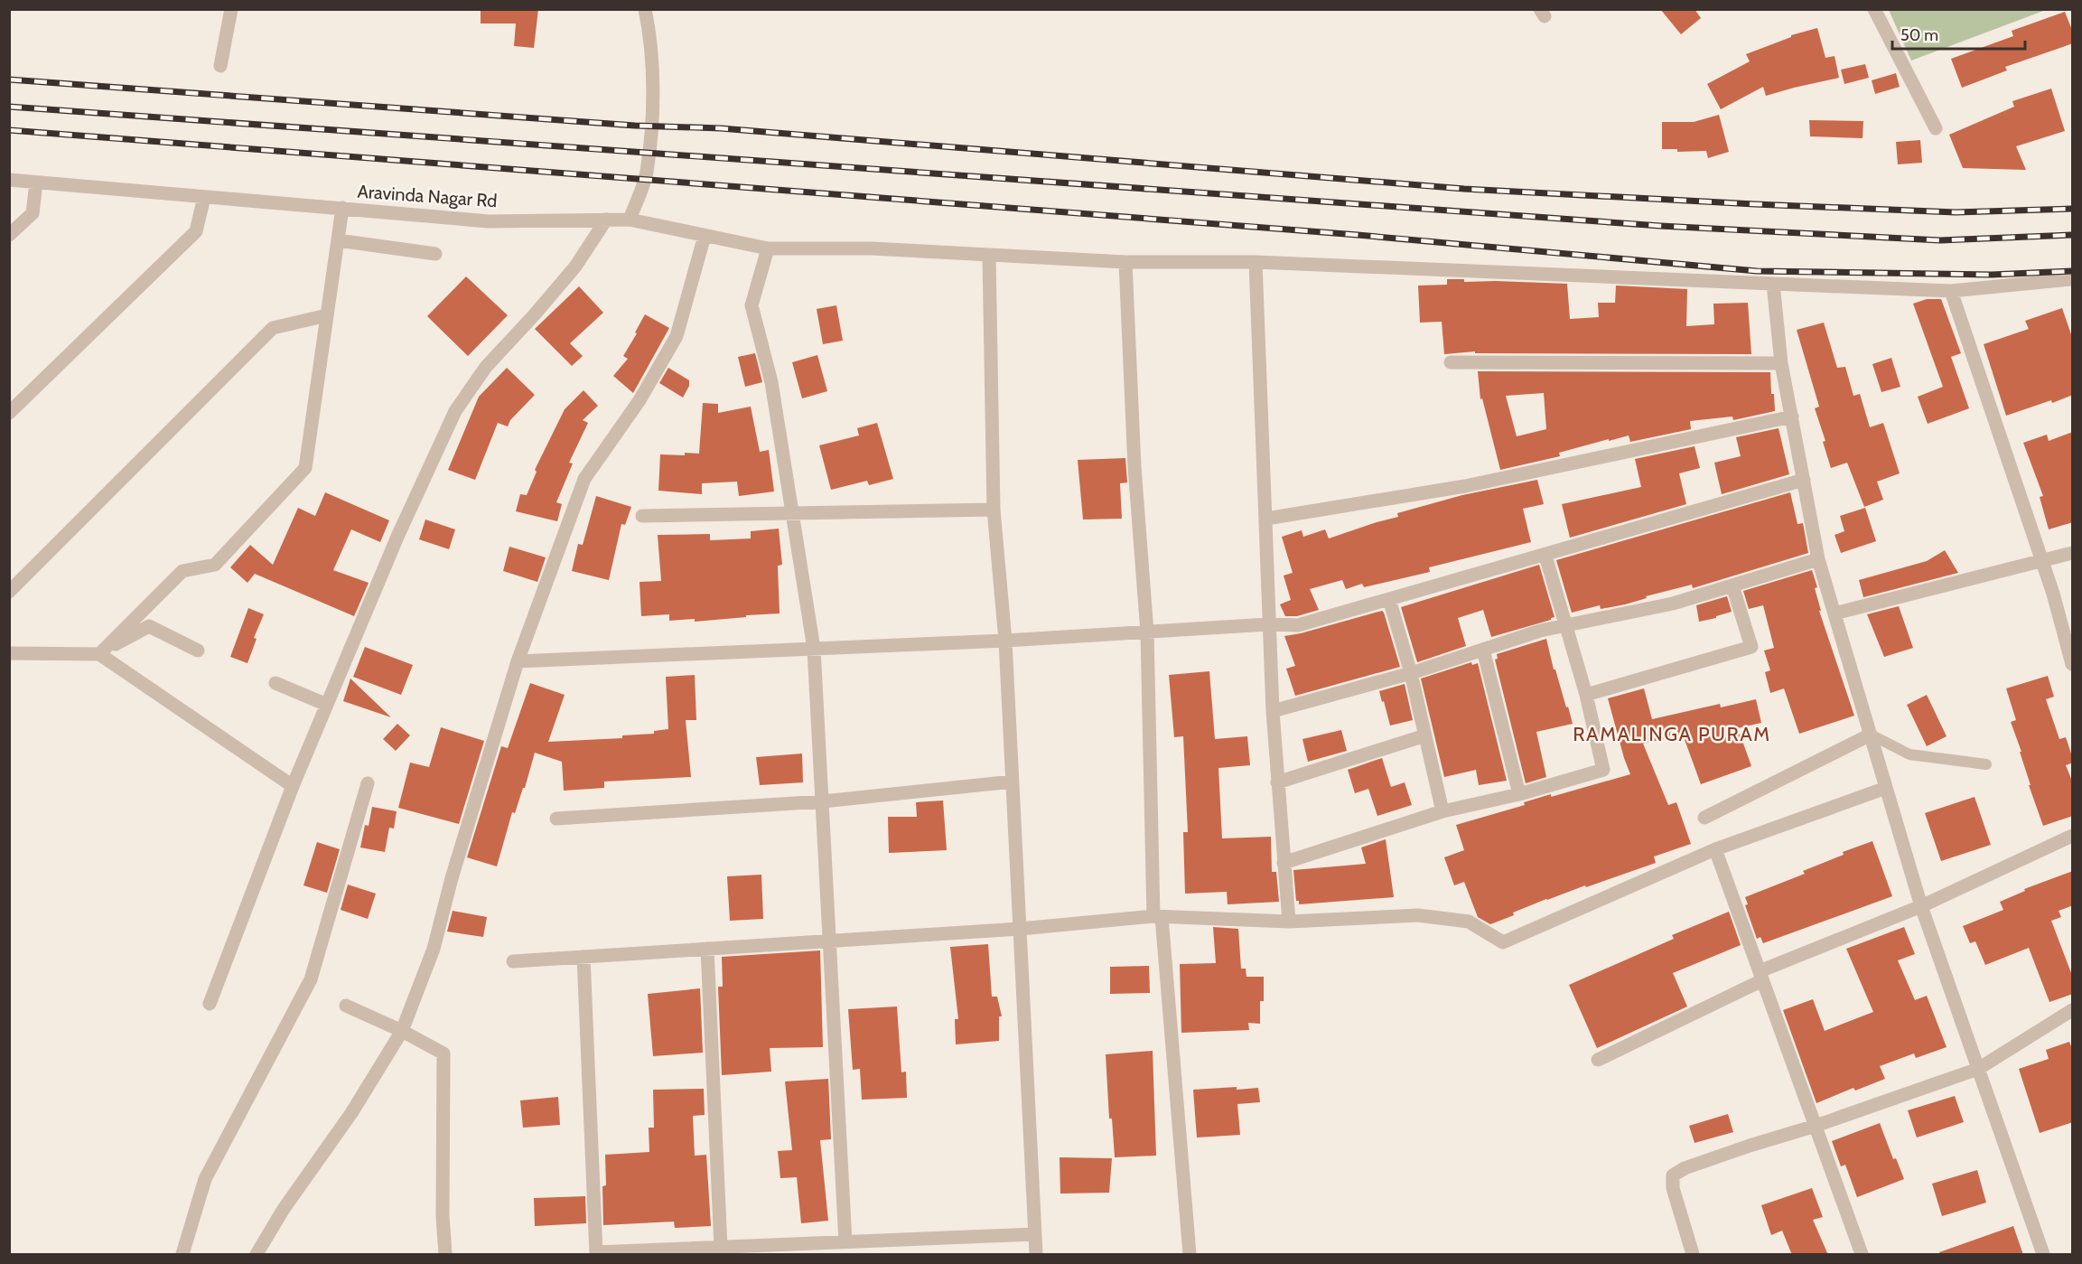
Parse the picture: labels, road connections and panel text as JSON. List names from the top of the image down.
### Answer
{
  "streets": {
    "street": ["Aravinda Nagar Rd"]
  },
  "districts": ["RAMALINGA PURAM"],
  "scale_bar": "50 m"
}
